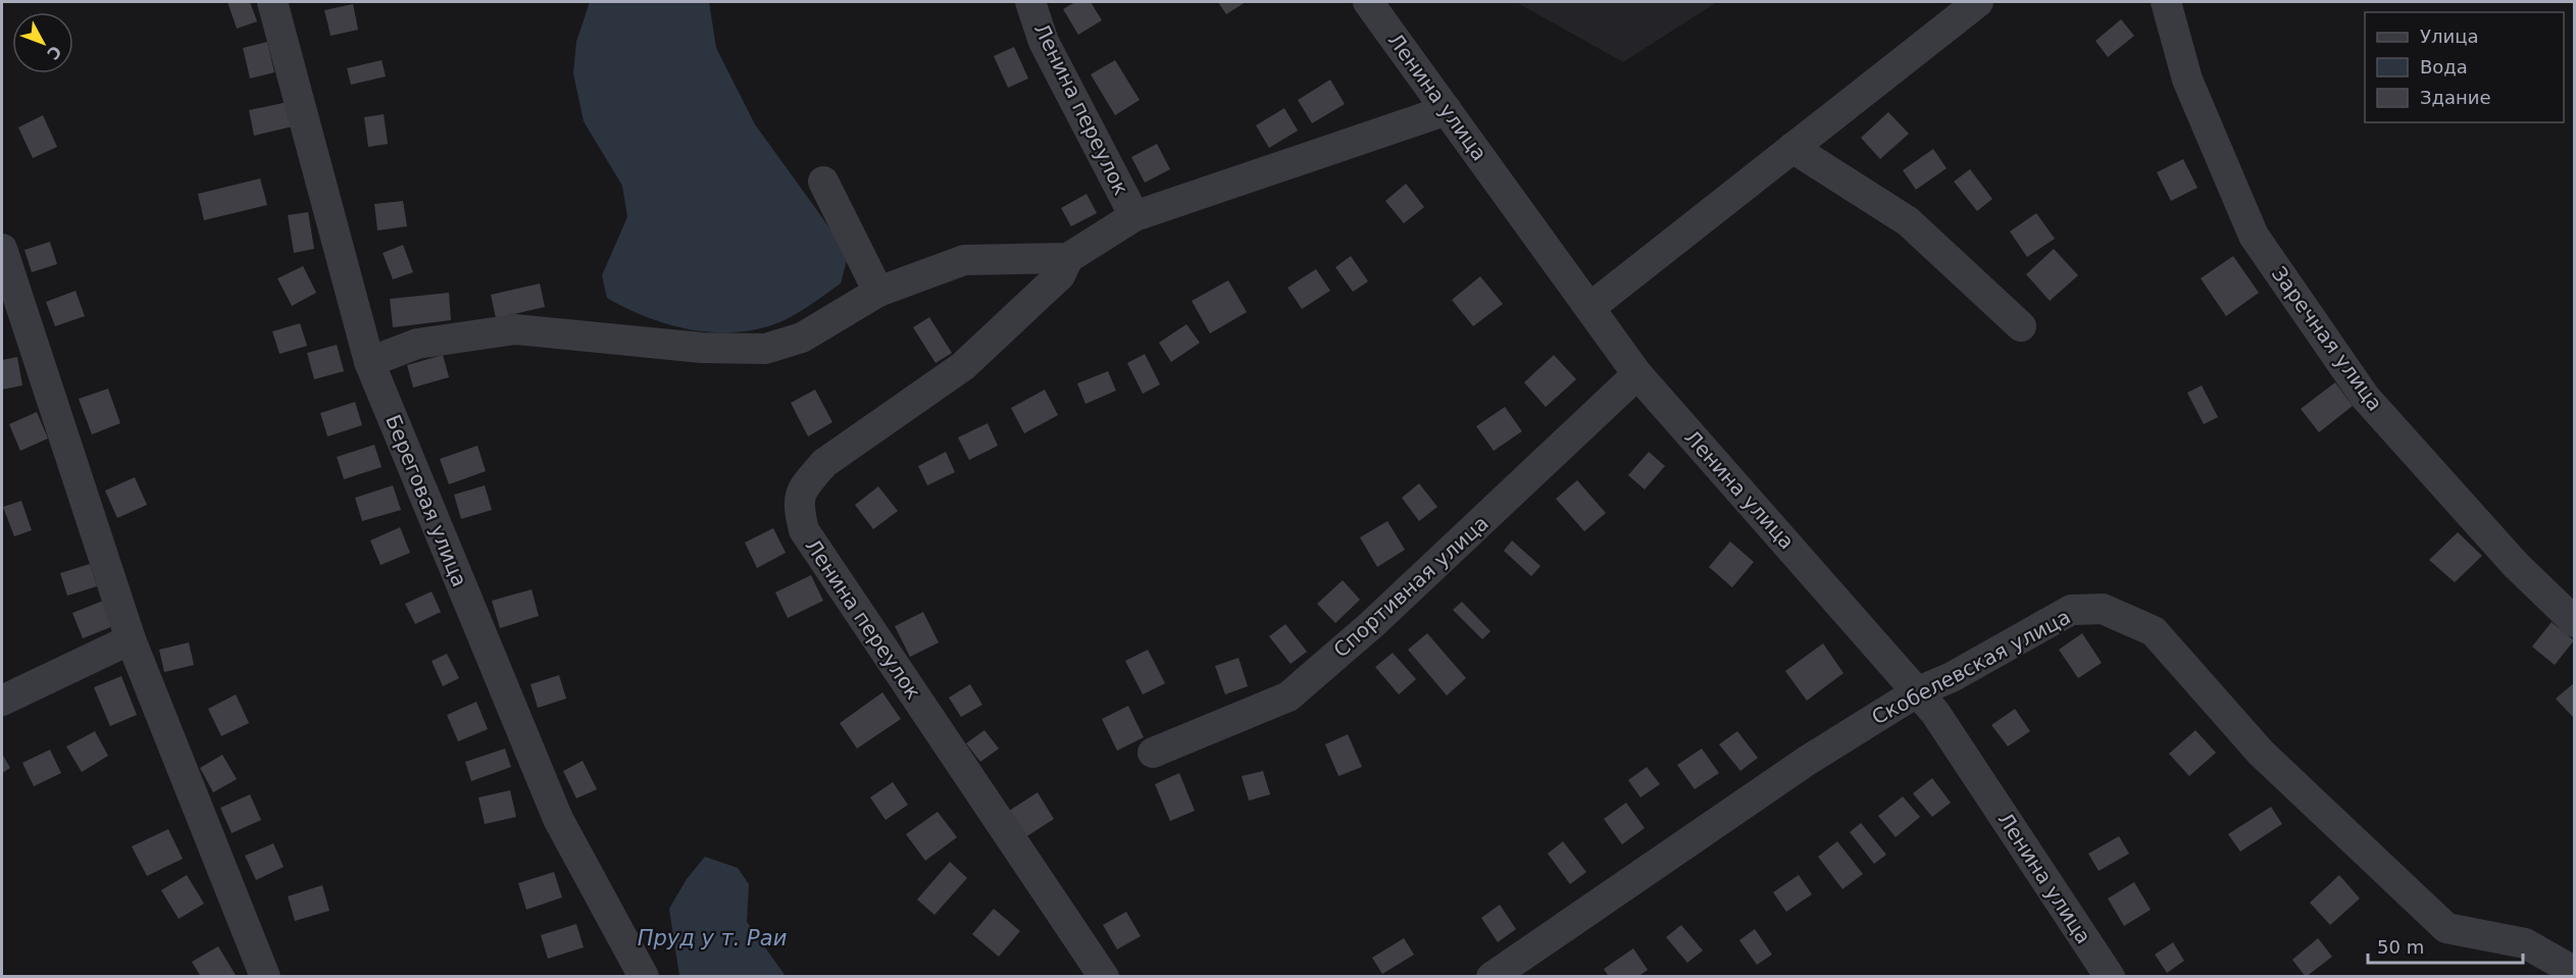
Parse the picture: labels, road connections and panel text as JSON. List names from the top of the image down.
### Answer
{
  "streets": {
    "street": [
      "Ленина улица",
      "Ленина переулок",
      "Заречная улица",
      "Береговая улица",
      "Спортивная улица",
      "Скобелевская улица"
    ]
  },
  "crossings": [
    ["Ленина улица", "Спортивная улица"],
    ["Ленина улица", "Скобелевская улица"]
  ],
  "water": ["Пруд у т. Раи"],
  "legend": ["Улица", "Вода", "Здание"],
  "scale_bar": "50 m",
  "north": "bottom right"
}
